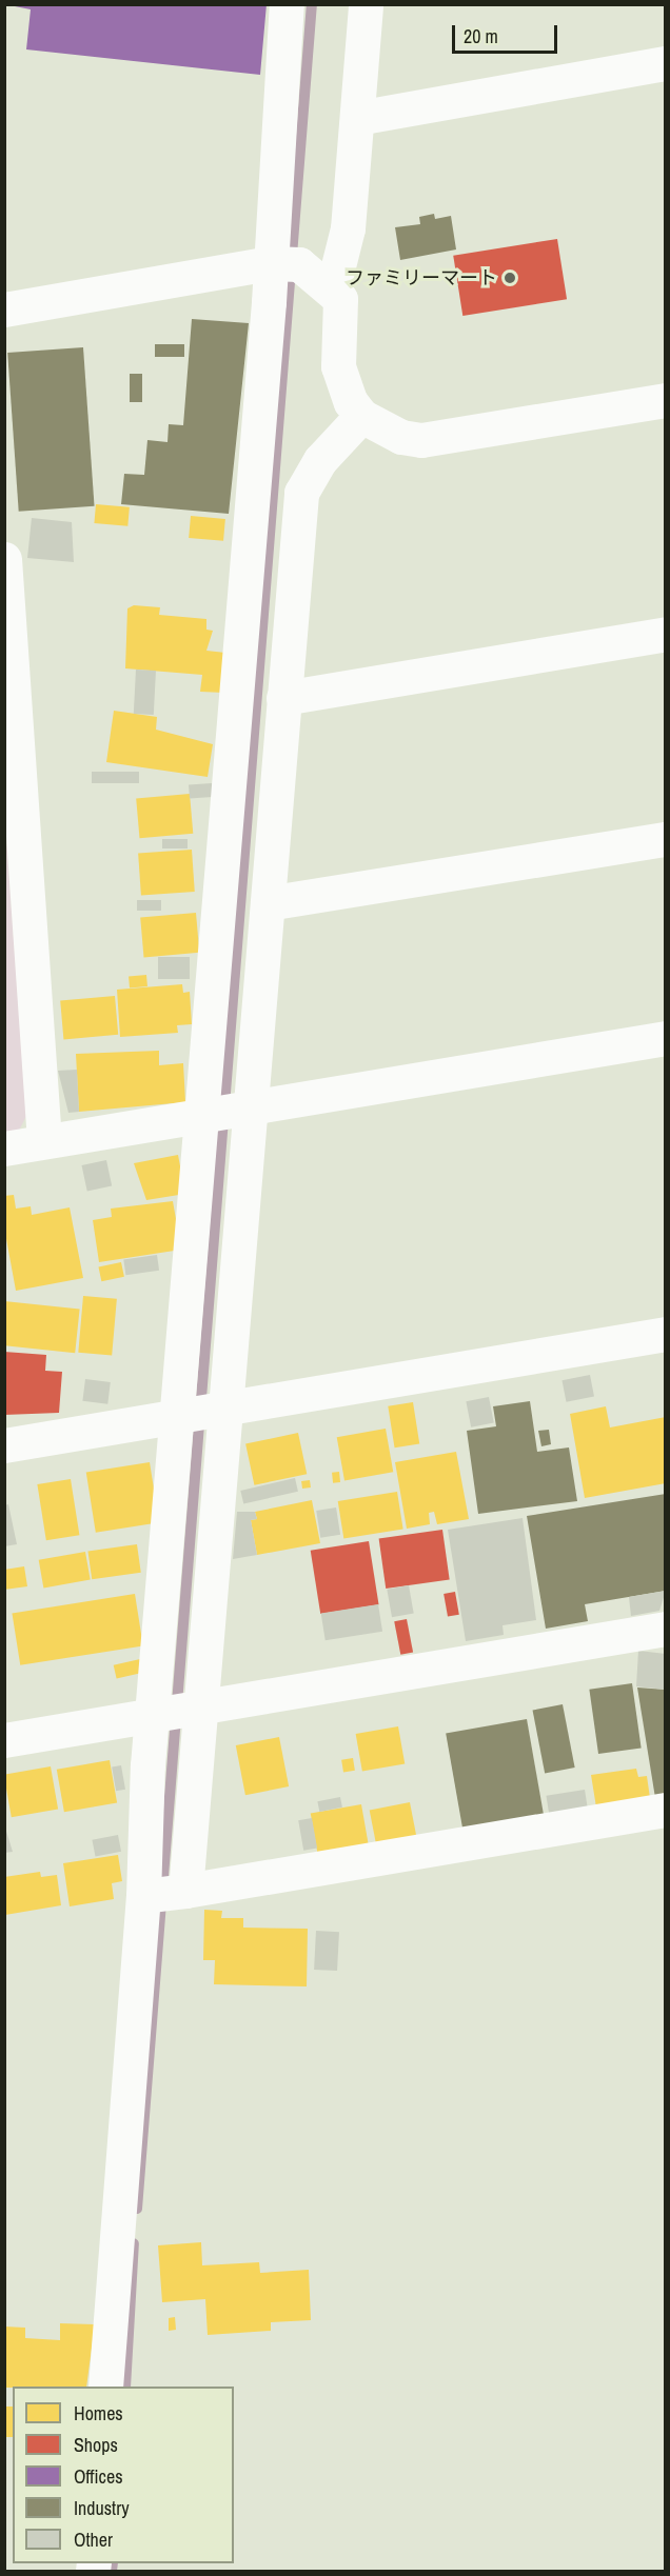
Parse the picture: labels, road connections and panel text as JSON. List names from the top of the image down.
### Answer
{
  "places": ["ファミリーマート"],
  "legend": [
    "Homes",
    "Shops",
    "Offices",
    "Industry",
    "Other"
  ],
  "scale_bar": "20 m"
}
